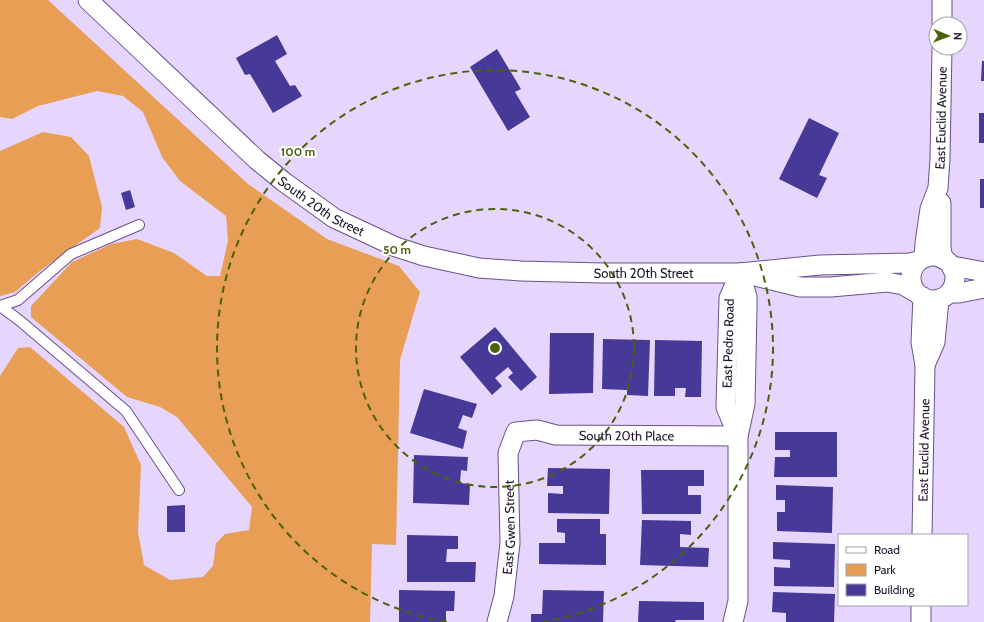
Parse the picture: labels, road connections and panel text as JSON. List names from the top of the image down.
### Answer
{
  "streets": {
    "street": [
      "East Euclid Avenue",
      "South 20th Street",
      "East Pedro Road",
      "South 20th Place",
      "East Gwen Street"
    ]
  },
  "crossings": [
    ["East Euclid Avenue", "South 20th Street"],
    ["South 20th Street", "East Pedro Road"],
    ["East Pedro Road", "South 20th Place"],
    ["South 20th Place", "East Gwen Street"]
  ],
  "legend": ["Road", "Park", "Building"],
  "north": "right",
  "rings": ["100 m", "50 m"]
}
